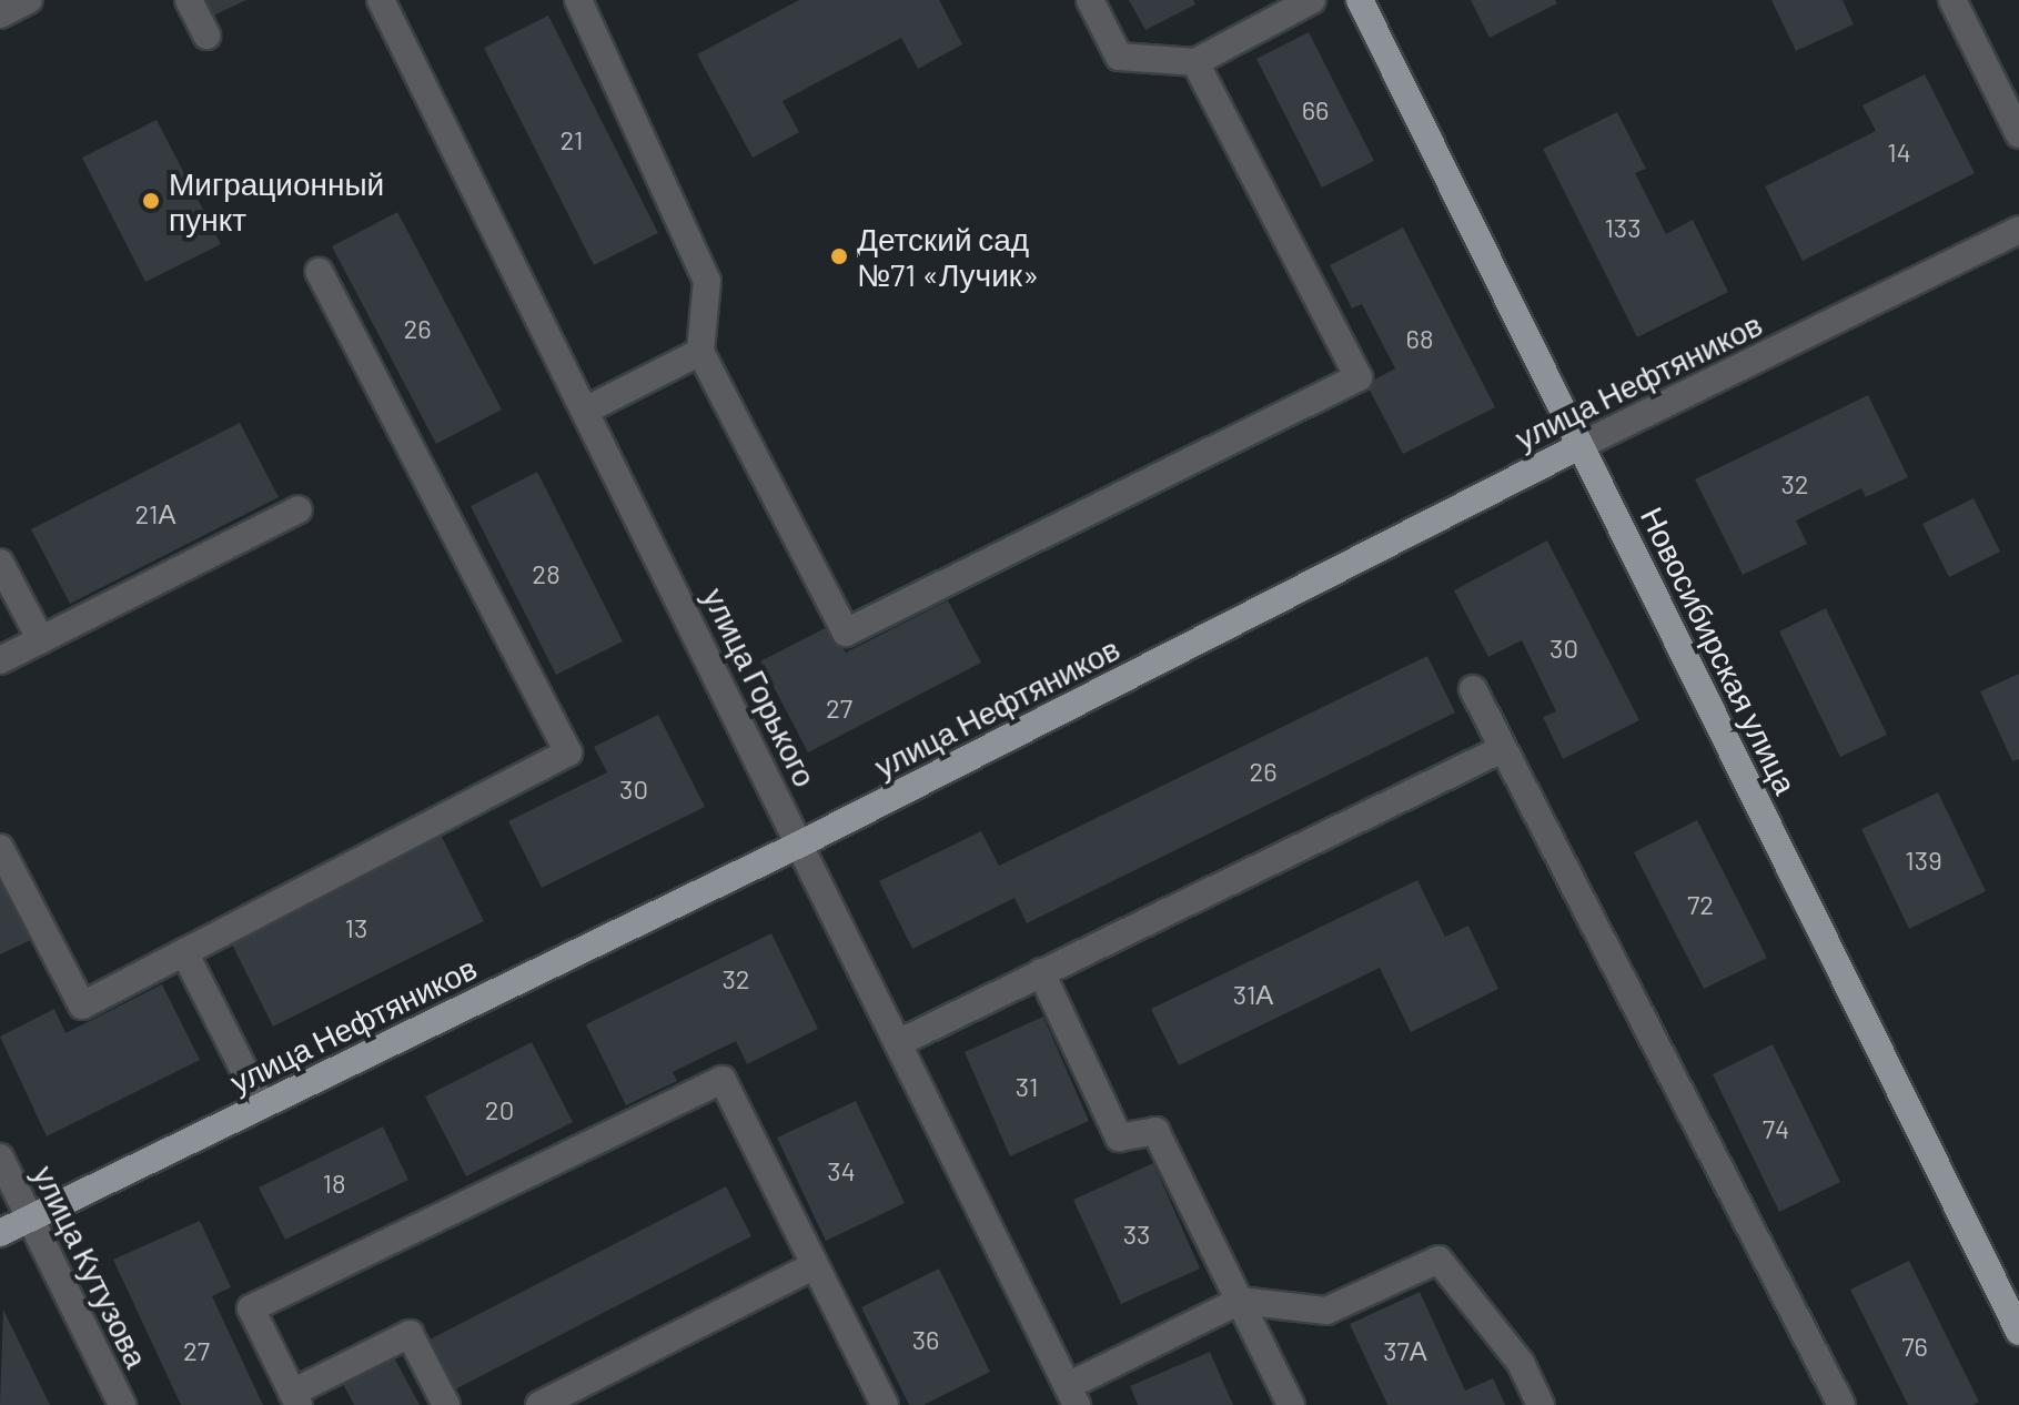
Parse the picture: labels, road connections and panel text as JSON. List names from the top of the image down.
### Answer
{
  "streets": {
    "main road": ["улица Нефтяников", "Новосибирская улица"],
    "street": ["улица Горького", "улица Кутузова"]
  },
  "crossings": [
    ["улица Нефтяников", "Новосибирская улица"],
    ["улица Нефтяников", "улица Горького"],
    ["улица Нефтяников", "улица Кутузова"]
  ],
  "places": ["Миграционный пункт", "Детский сад №71 «Лучик»"],
  "house_numbers": [
    "66",
    "21",
    "14",
    "133",
    "26",
    "68",
    "32",
    "21А",
    "28",
    "30",
    "27",
    "26",
    "30",
    "139",
    "72",
    "13",
    "32",
    "31А",
    "31",
    "20",
    "74",
    "34",
    "18",
    "33",
    "36",
    "76",
    "27",
    "37А"
  ]
}
